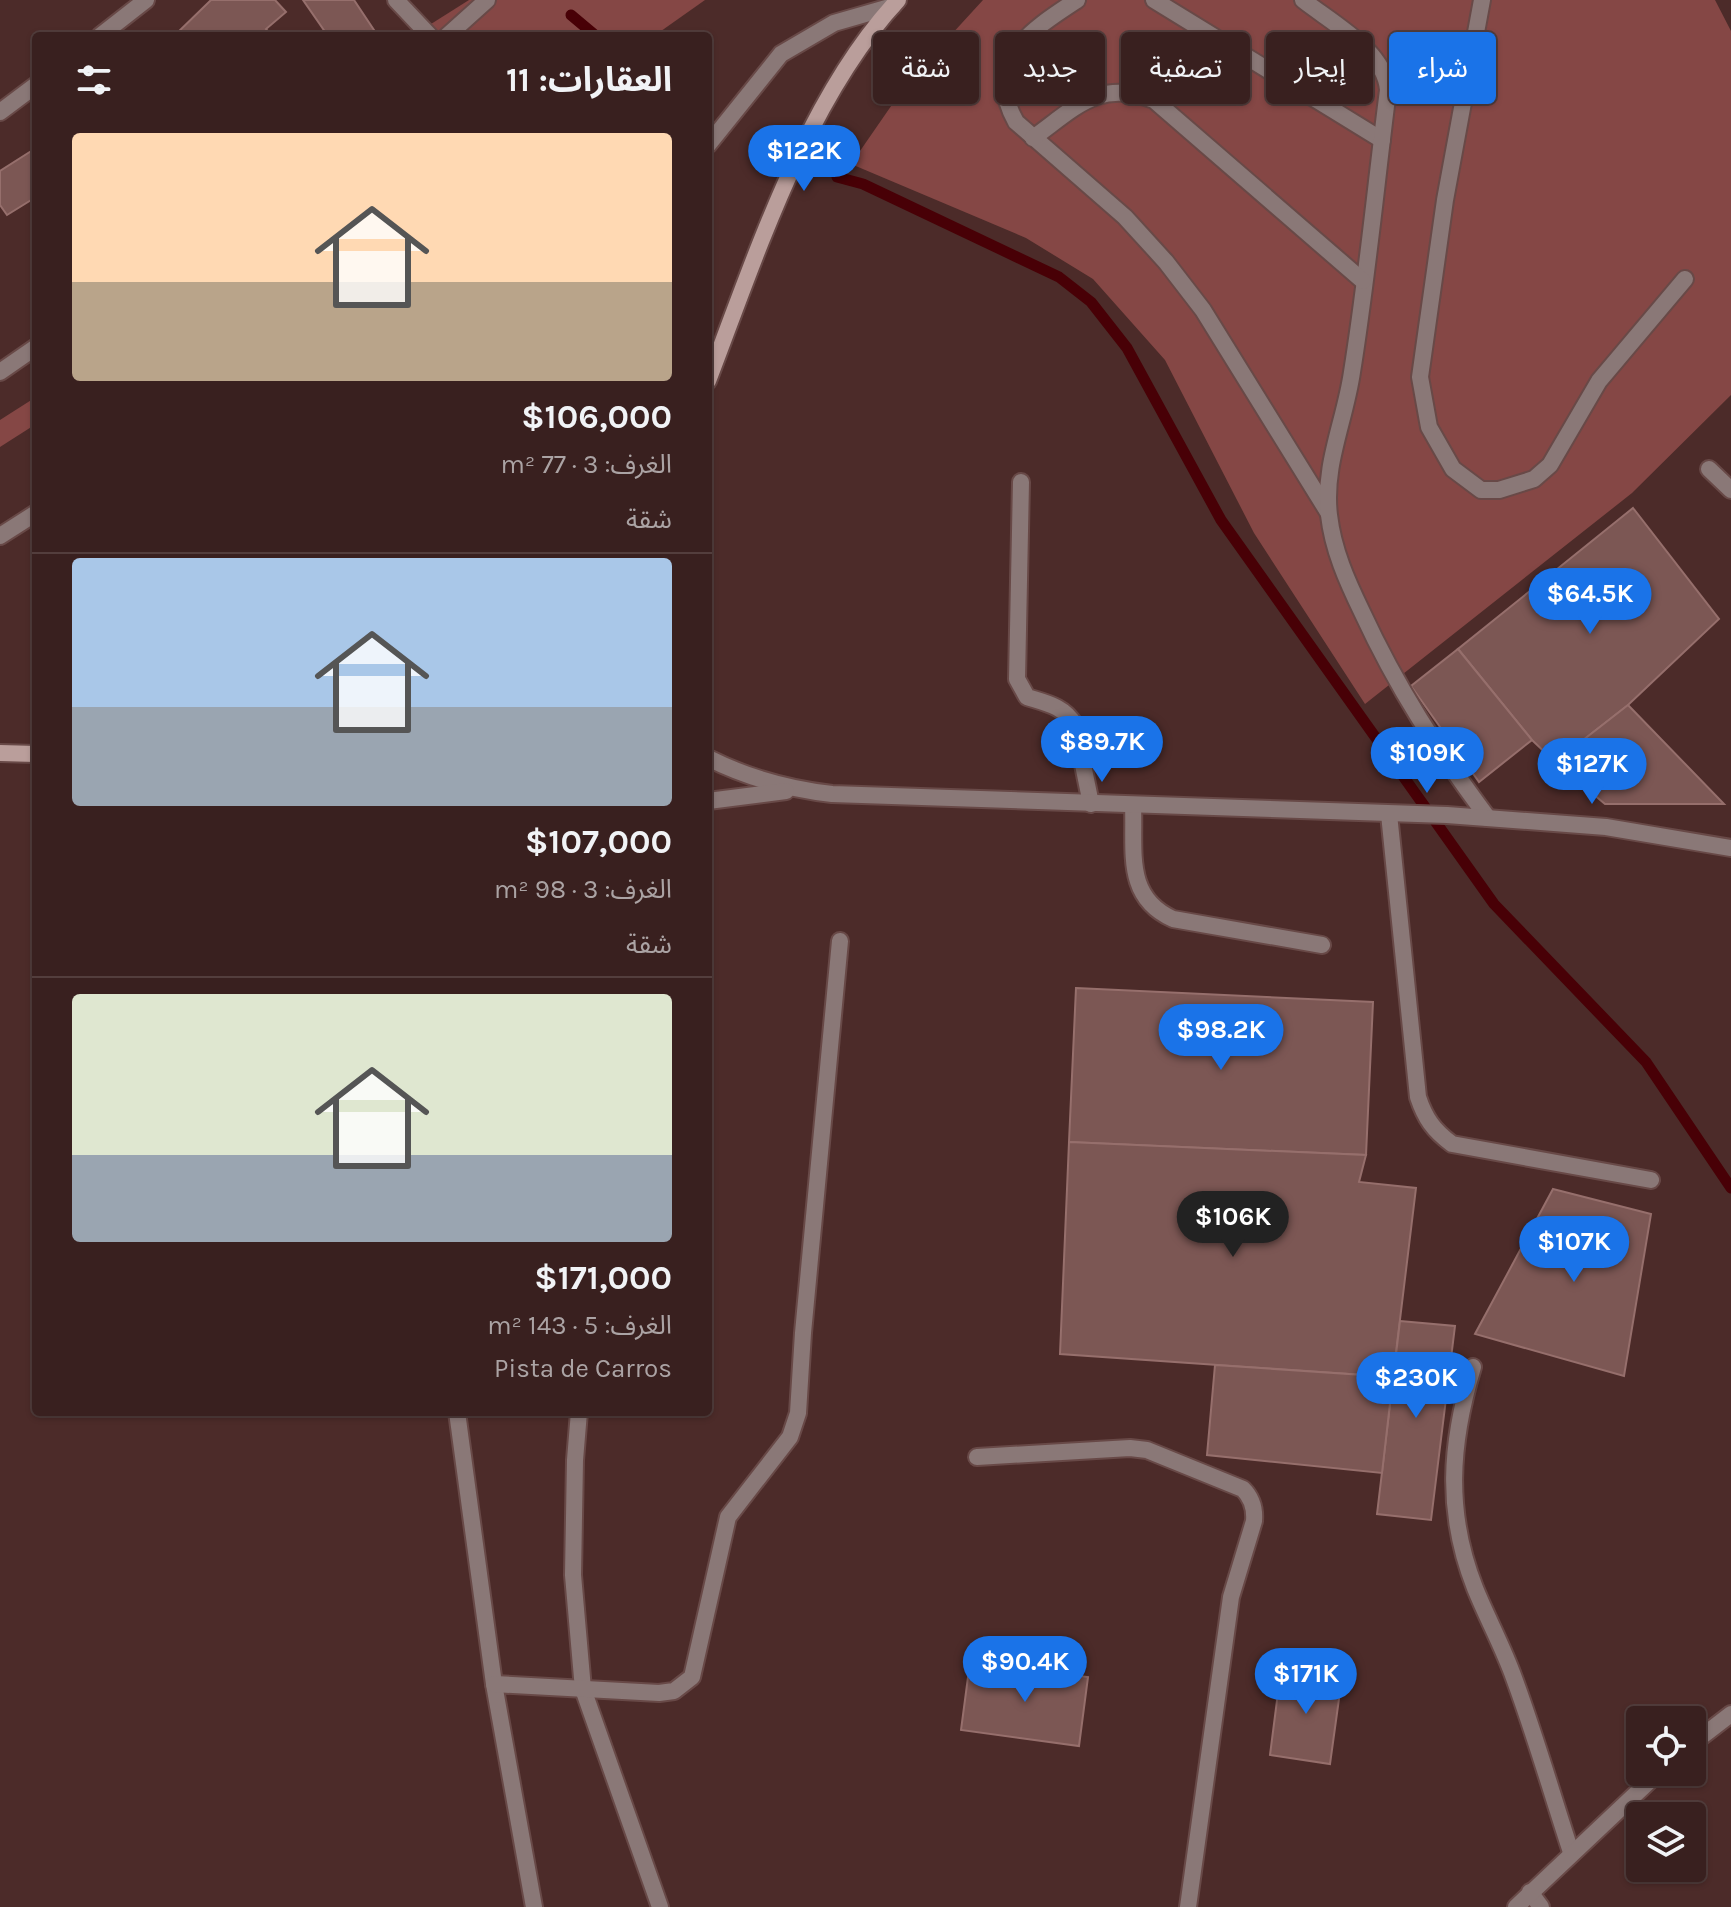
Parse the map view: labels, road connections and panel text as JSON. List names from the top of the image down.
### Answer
{
  "page": {
    "chip": [
      "شراء",
      "إيجار",
      "تصفية",
      "جديد",
      "شقة"
    ],
    "heading": "العقارات: 11",
    "price": [
      "$122K",
      "$64.5K",
      "$89.7K",
      "$109K",
      "$127K",
      "$98.2K",
      "$106K",
      "$107K",
      "$230K",
      "$90.4K",
      "$171K"
    ],
    "list": [
      {
        "name": "$106,000",
        "note": "الغرف: 3 · 77 m² · شقة"
      },
      {
        "name": "$107,000",
        "note": "الغرف: 3 · 98 m² · شقة"
      },
      {
        "name": "$171,000",
        "note": "الغرف: 5 · 143 m² · Pista de Carros"
      }
    ]
  }
}
